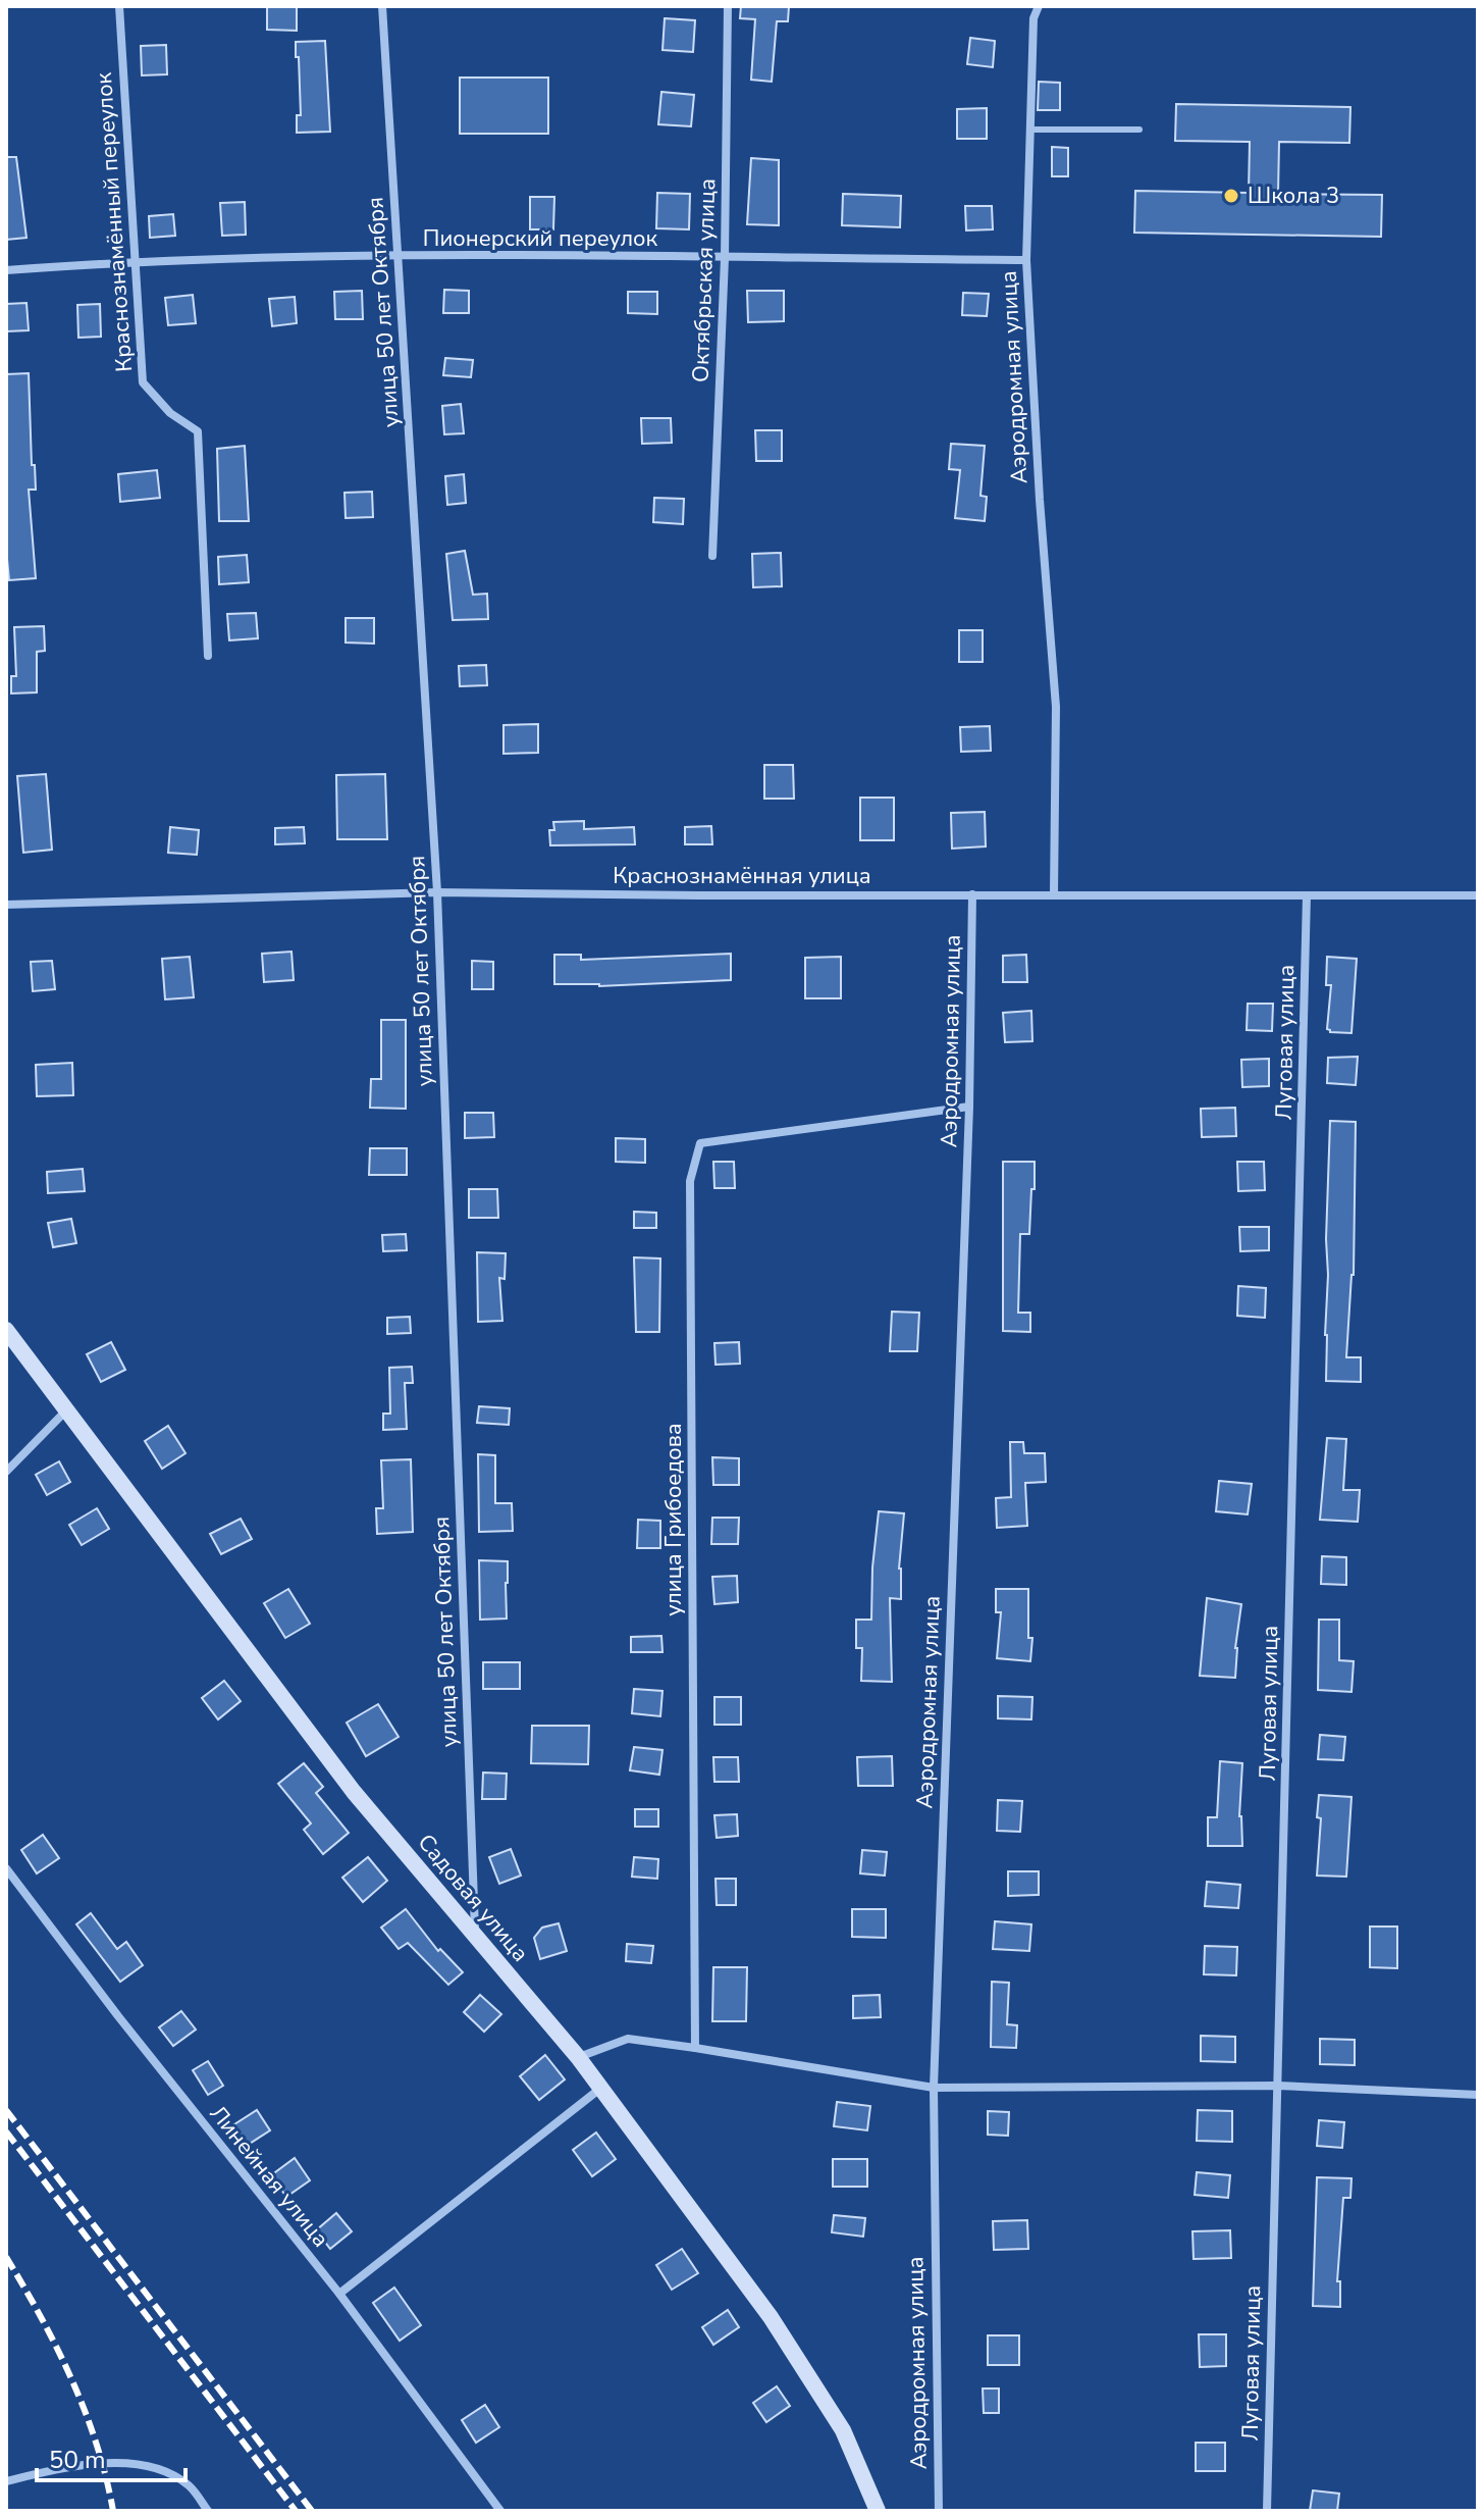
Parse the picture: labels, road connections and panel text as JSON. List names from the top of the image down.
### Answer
{
  "streets": {
    "street": [
      "Краснознамённый переулок",
      "Пионерский переулок",
      "Октябрьская улица",
      "улица 50 лет Октября",
      "Аэродромная улица",
      "Краснознамённая улица",
      "Луговая улица",
      "улица Грибоедова",
      "Садовая улица",
      "Линейная улица"
    ]
  },
  "crossings": [
    ["Краснознамённый переулок", "Пионерский переулок"],
    ["Пионерский переулок", "Октябрьская улица"],
    ["Пионерский переулок", "улица 50 лет Октября"],
    ["Пионерский переулок", "Аэродромная улица"],
    ["улица 50 лет Октября", "Краснознамённая улица"],
    ["улица 50 лет Октября", "Садовая улица"],
    ["Аэродромная улица", "Краснознамённая улица"],
    ["Аэродромная улица", "улица Грибоедова"],
    ["Краснознамённая улица", "Луговая улица"]
  ],
  "places": ["Школа 3"],
  "scale_bar": "50 m"
}
